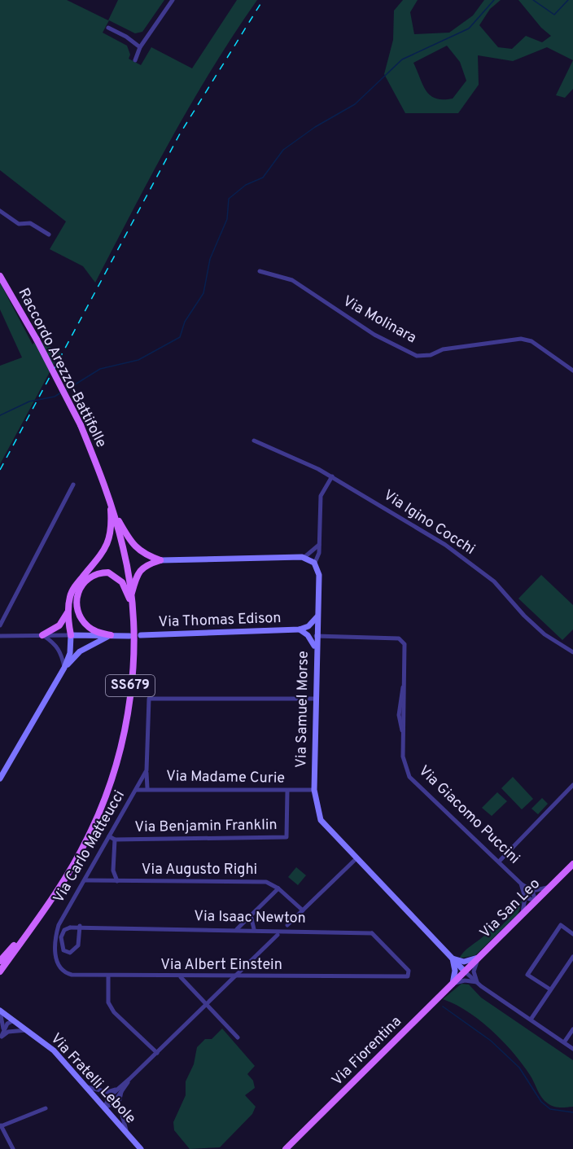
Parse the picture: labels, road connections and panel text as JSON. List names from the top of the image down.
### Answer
{
  "streets": {
    "main road": [
      "Raccordo Arezzo-Battifolle",
      "SS679",
      "Via San Leo",
      "Via Fiorentina"
    ],
    "street": [
      "Via Molinara",
      "Via Igino Cocchi",
      "Via Thomas Edison",
      "Via Samuel Morse",
      "Via Madame Curie",
      "Via Giacomo Puccini",
      "Via Benjamin Franklin",
      "Via Carlo Matteucci",
      "Via Augusto Righi",
      "Via Isaac Newton",
      "Via Albert Einstein",
      "Via Fratelli Lebole"
    ]
  },
  "crossings": [
    ["Raccordo Arezzo-Battifolle", "SS679"],
    ["Via Samuel Morse", "Via Madame Curie"],
    ["Via Samuel Morse", "Via Giacomo Puccini"],
    ["Via Samuel Morse", "Via Carlo Matteucci"],
    ["Via Samuel Morse", "Via San Leo"],
    ["Via Samuel Morse", "Via Fiorentina"],
    ["Via Madame Curie", "Via Benjamin Franklin"],
    ["Via Madame Curie", "Via Carlo Matteucci"],
    ["Via Benjamin Franklin", "Via Carlo Matteucci"],
    ["Via Carlo Matteucci", "Via Augusto Righi"],
    ["Via Carlo Matteucci", "Via Albert Einstein"],
    ["Via San Leo", "Via Fiorentina"],
    ["Via Isaac Newton", "Via Albert Einstein"]
  ]
}
